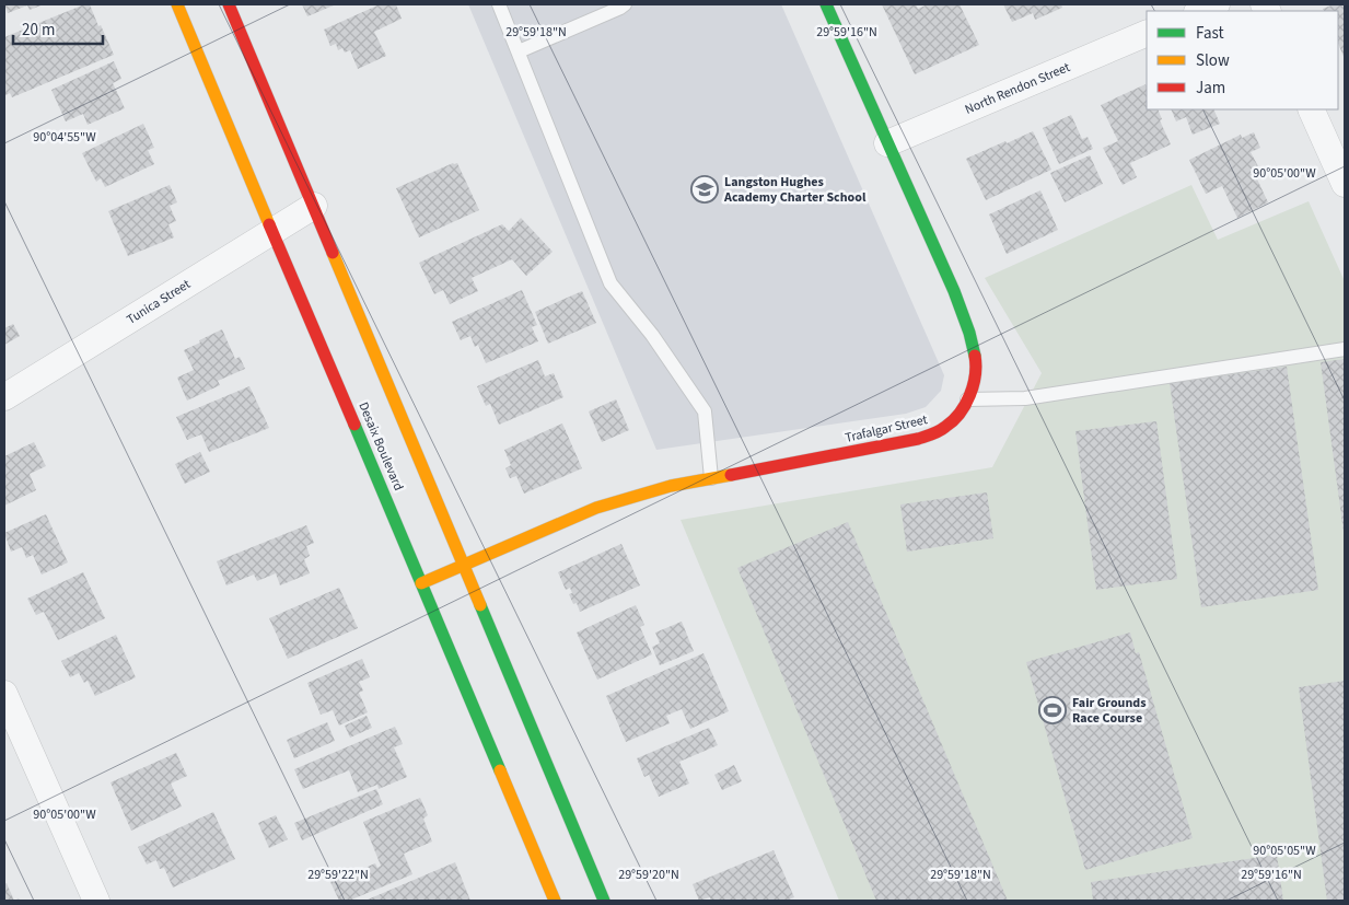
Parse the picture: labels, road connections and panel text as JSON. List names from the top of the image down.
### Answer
{
  "streets": {
    "street": [
      "North Rendon Street",
      "Tunica Street",
      "Trafalgar Street",
      "Desaix Boulevard"
    ]
  },
  "crossings": [
    ["North Rendon Street", "Trafalgar Street"],
    ["Tunica Street", "Desaix Boulevard"],
    ["Trafalgar Street", "Desaix Boulevard"]
  ],
  "places": {
    "school or university": ["Langston Hughes Academy Charter School"],
    "sports": ["Fair Grounds Race Course"]
  },
  "legend": ["Fast", "Slow", "Jam"],
  "scale_bar": "20 m",
  "coordinates": [
    "29°59'18\"N",
    "29°59'16\"N",
    "90°04'55\"W",
    "90°05'00\"W",
    "90°05'05\"W",
    "29°59'22\"N",
    "29°59'20\"N"
  ]
}
